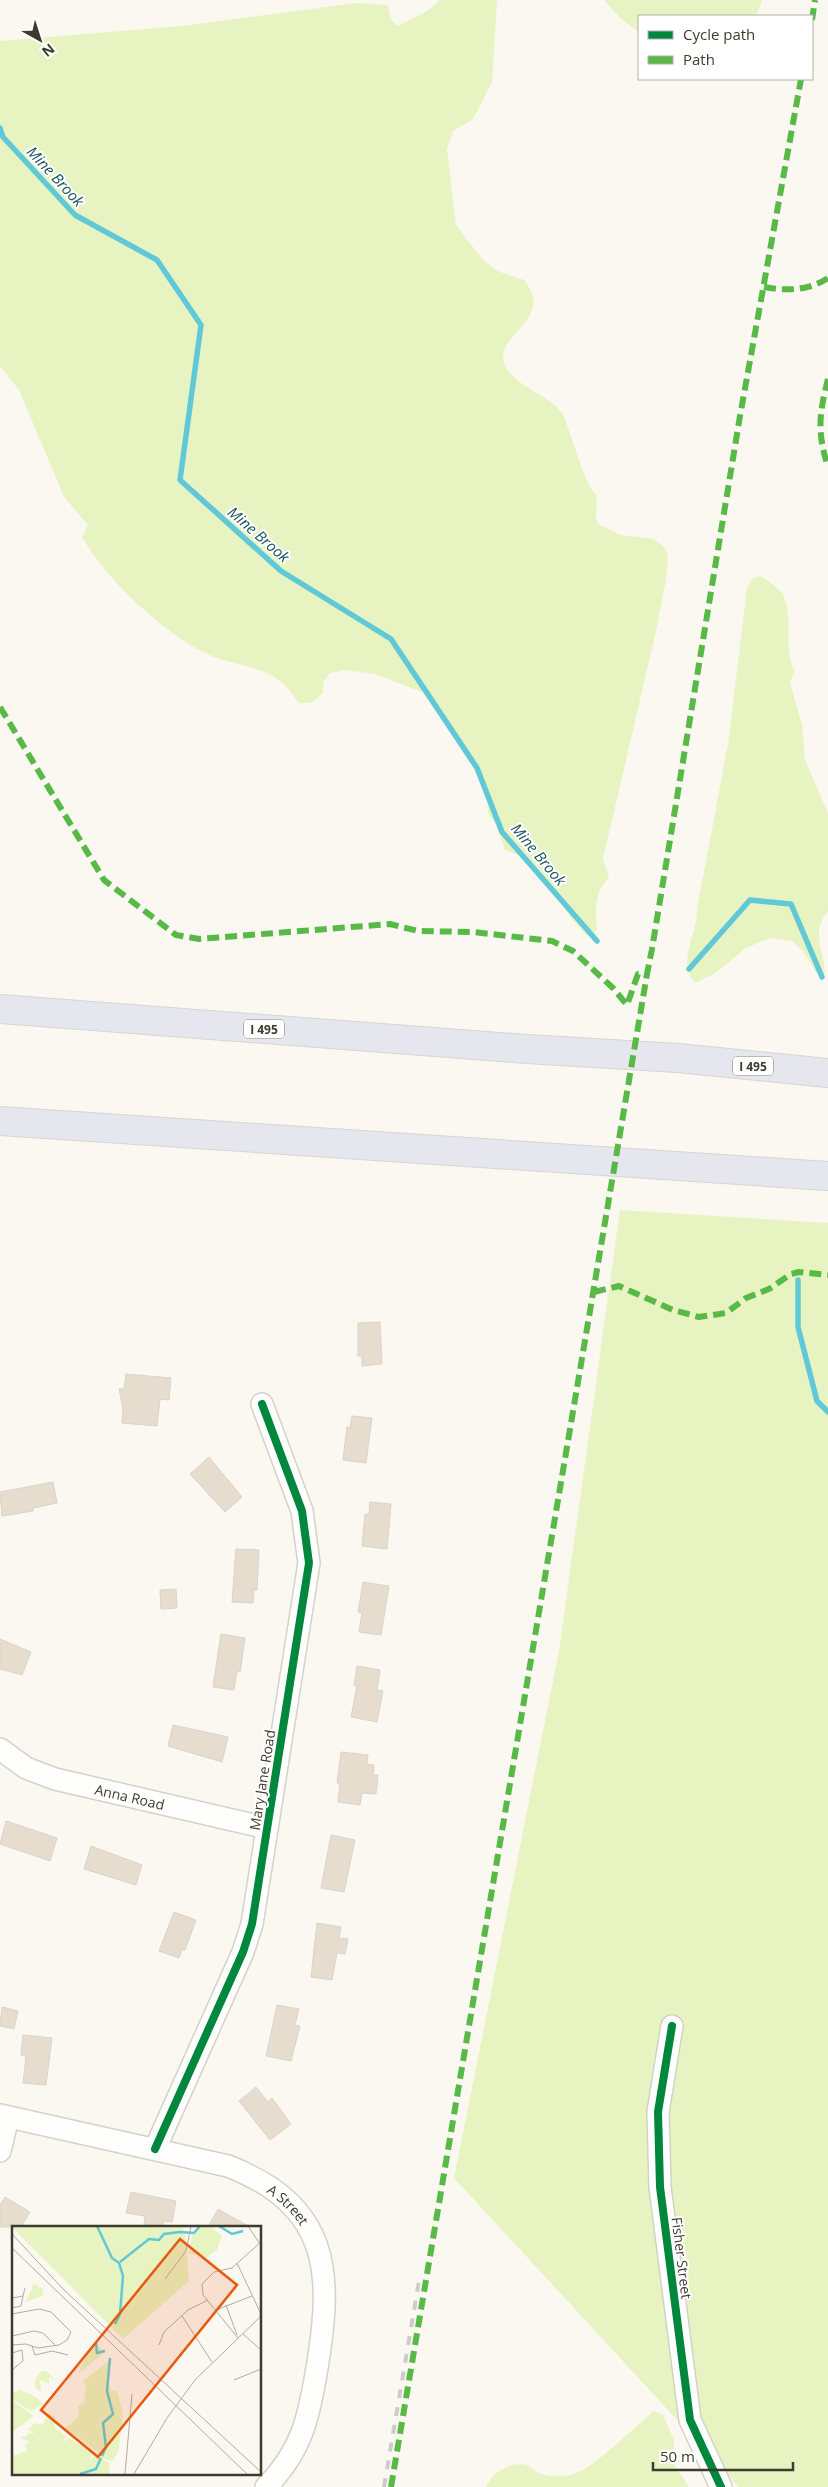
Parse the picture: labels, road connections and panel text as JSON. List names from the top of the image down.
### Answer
{
  "streets": {
    "highway": ["I 495"],
    "street": [
      "Mary Jane Road",
      "Anna Road",
      "A Street",
      "Fisher Street"
    ]
  },
  "crossings": [
    ["Mary Jane Road", "Anna Road"],
    ["Mary Jane Road", "A Street"]
  ],
  "water": ["Mine Brook"],
  "legend": ["Cycle path", "Path"],
  "scale_bar": "50 m",
  "north": "bottom right"
}
